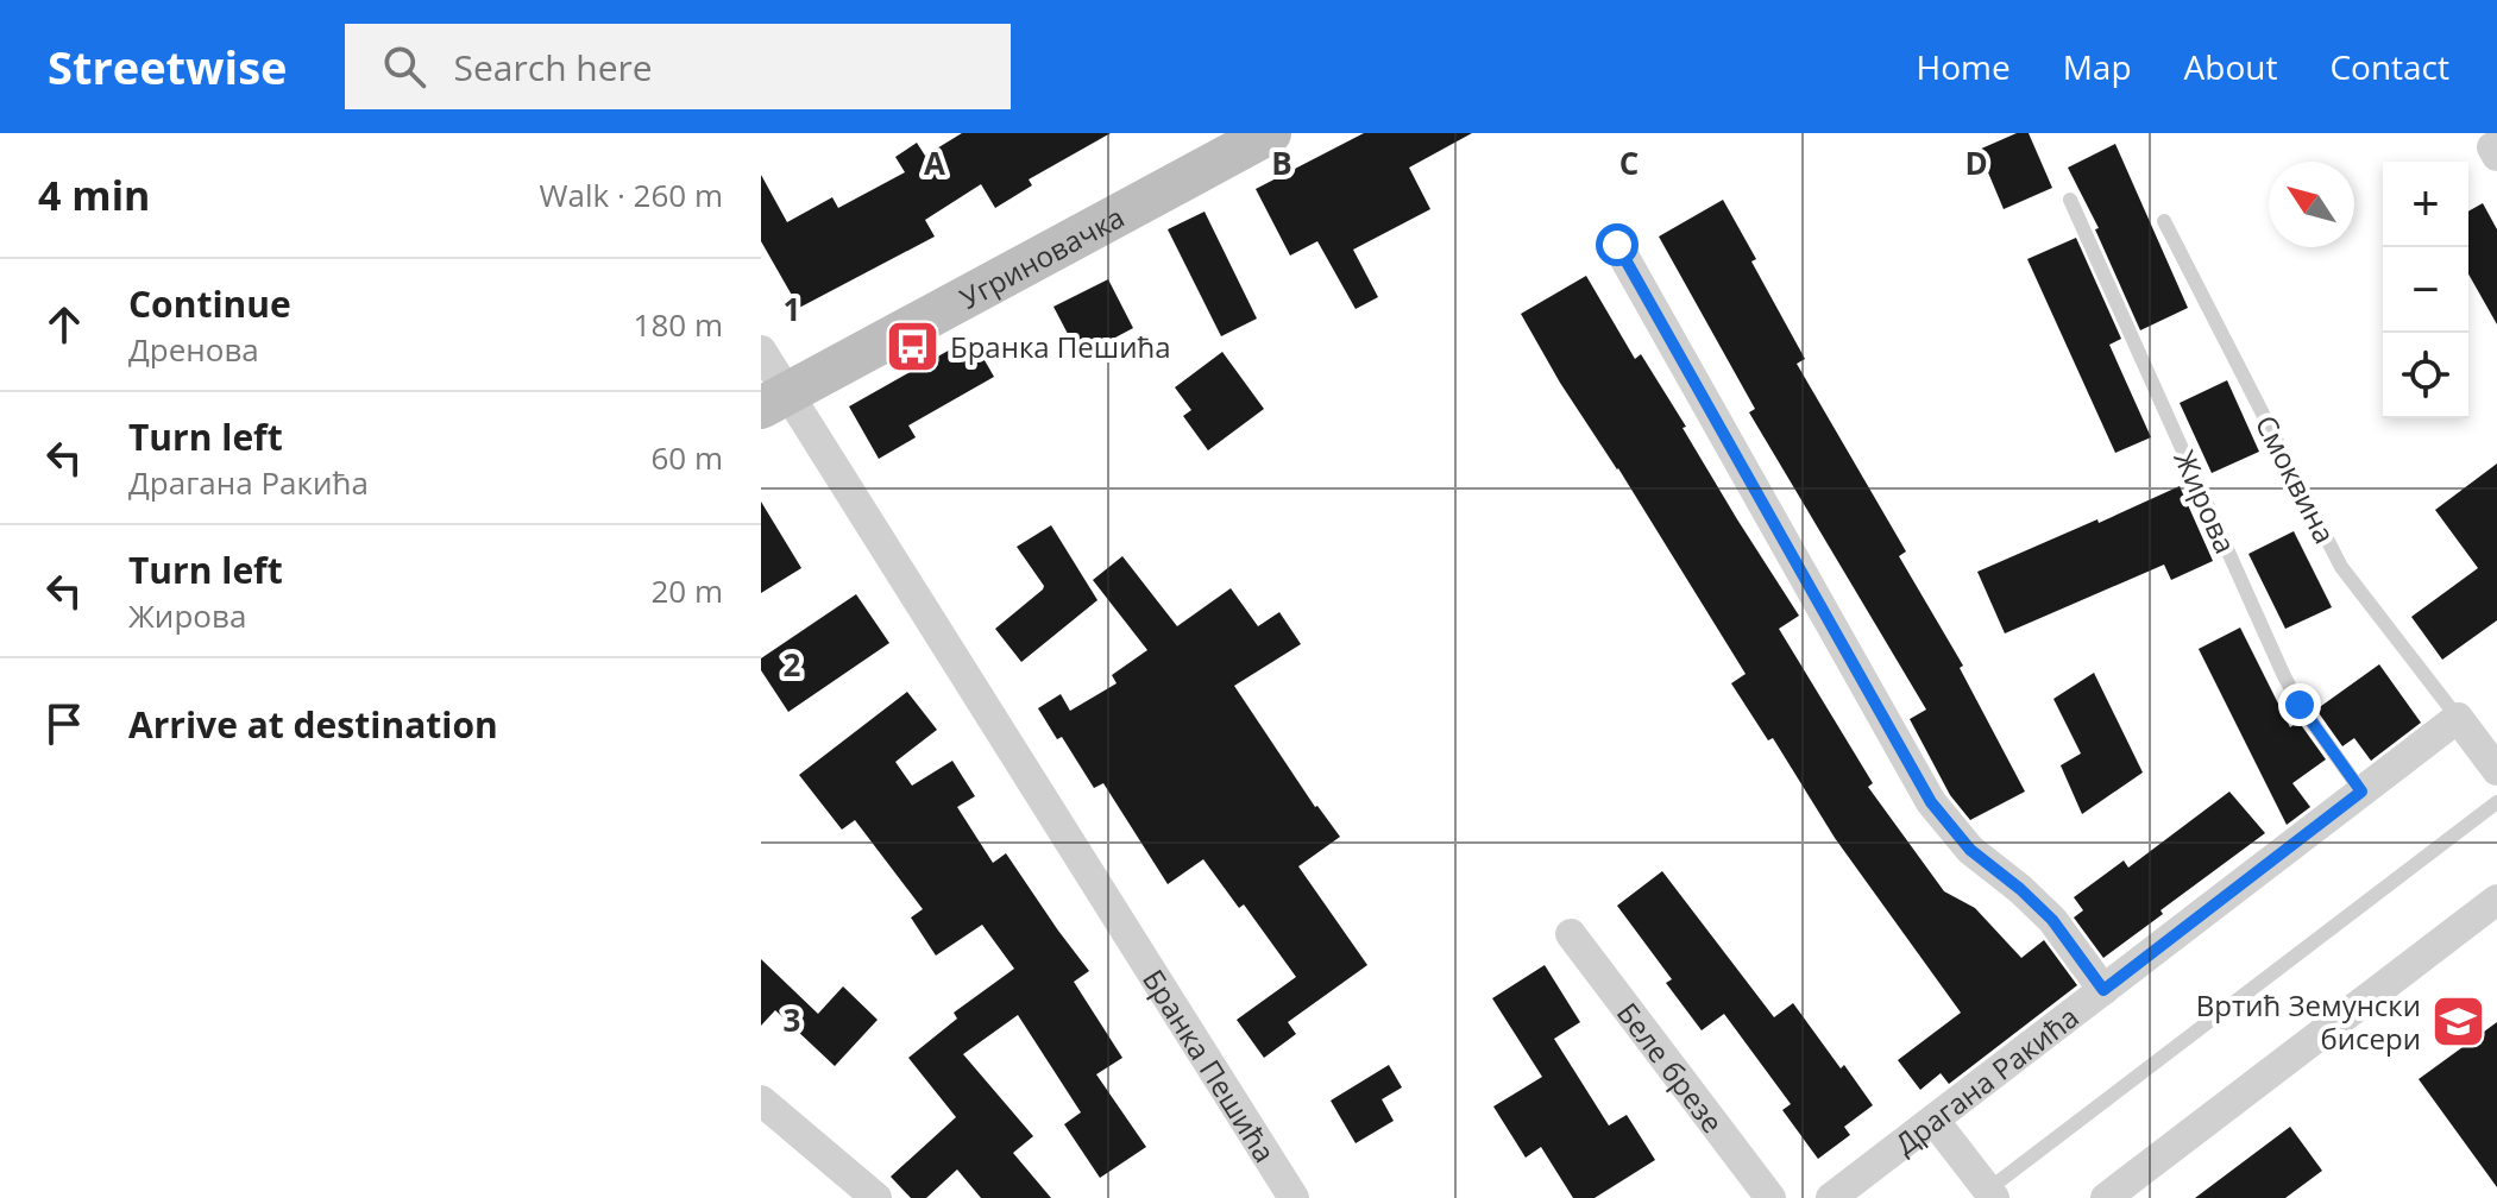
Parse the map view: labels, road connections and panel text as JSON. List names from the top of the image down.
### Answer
{
  "streets": {
    "main road": ["Угриновачка"],
    "street": ["Бранка Пешића", "Беле брезе", "Драгана Ракића"],
    "lane": ["Смоквина", "Жирова"]
  },
  "crossings": [
    ["Угриновачка", "Бранка Пешића"],
    ["Смоквина", "Драгана Ракића"],
    ["Жирова", "Драгана Ракића"]
  ],
  "places": {
    "bus stop": ["Бранка Пешића"],
    "school or university": ["Вртић Земунски бисери"]
  },
  "north": "top left",
  "page": {
    "header": "Streetwise",
    "search": "Search here",
    "nav": [
      "Home",
      "Map",
      "About",
      "Contact"
    ],
    "heading": ["4 min", "Walk · 260 m"],
    "map_buttons": ["+", "−"],
    "list": [
      ["Continue", "Дренова", "180 m"],
      ["Turn left", "Драгана Ракића", "60 m"],
      ["Turn left", "Жирова", "20 m"],
      "Arrive at destination"
    ]
  },
  "grid": {
    "columns": [
      "A",
      "B",
      "C",
      "D"
    ],
    "rows": ["1", "2", "3"]
  }
}
